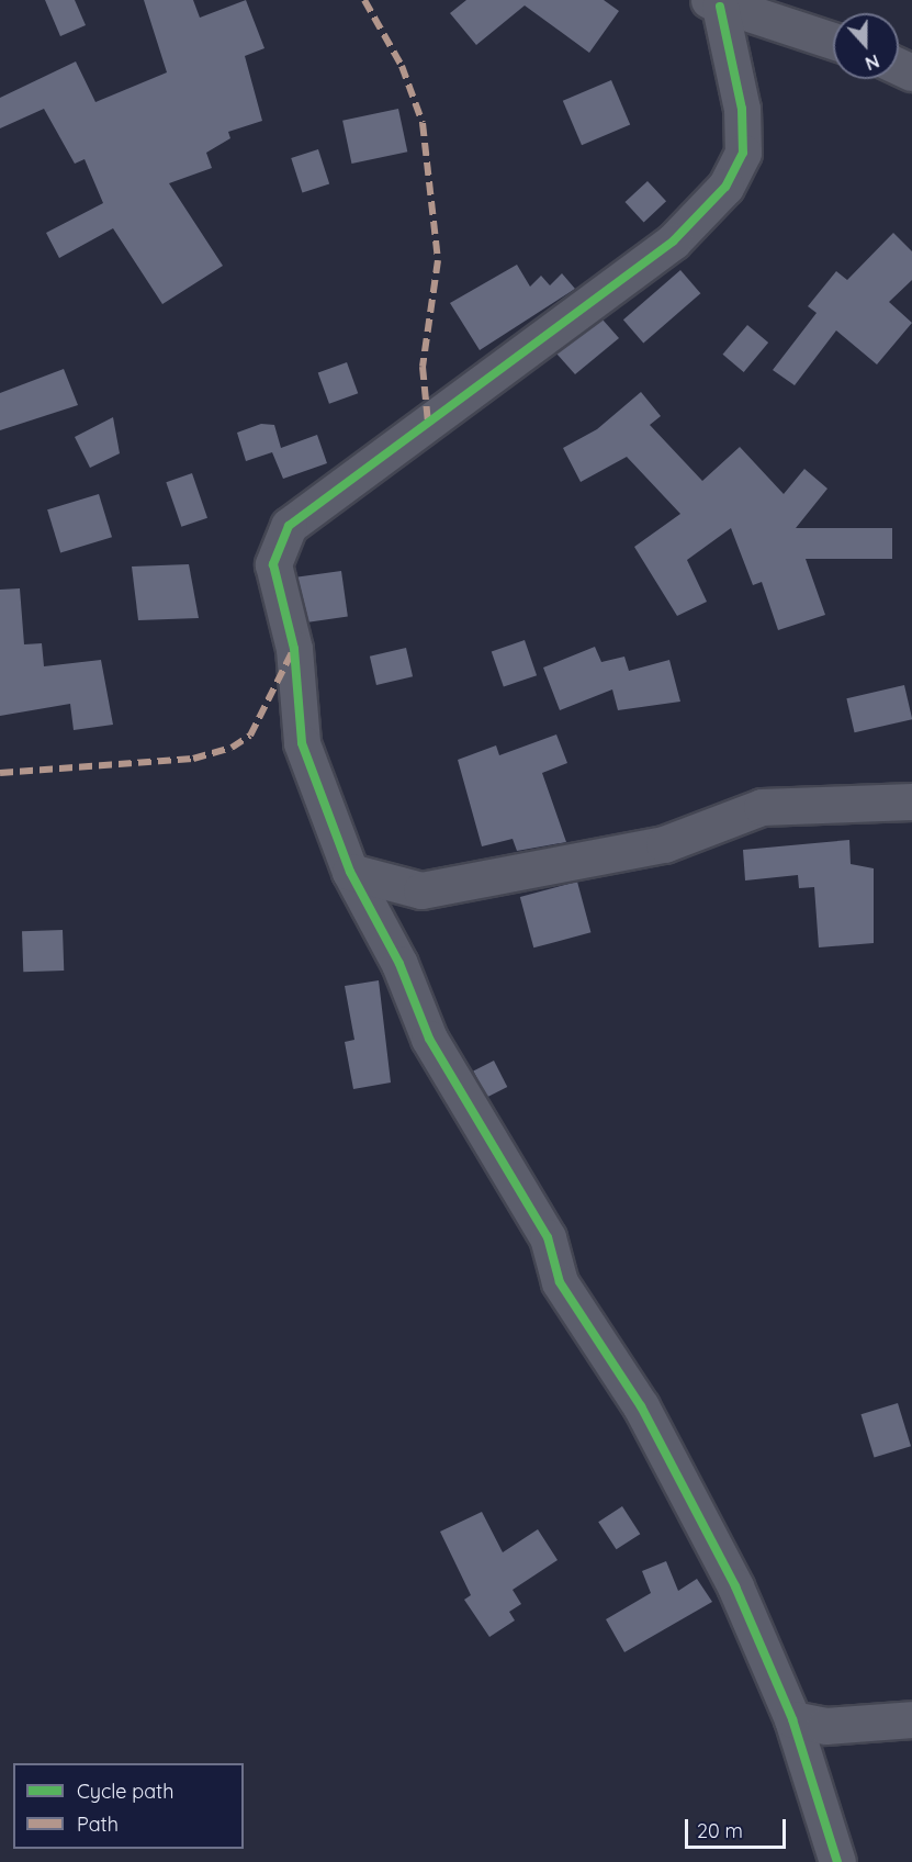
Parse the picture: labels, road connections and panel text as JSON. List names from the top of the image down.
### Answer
{
  "legend": ["Cycle path", "Path"],
  "scale_bar": "20 m",
  "north": "bottom"
}
